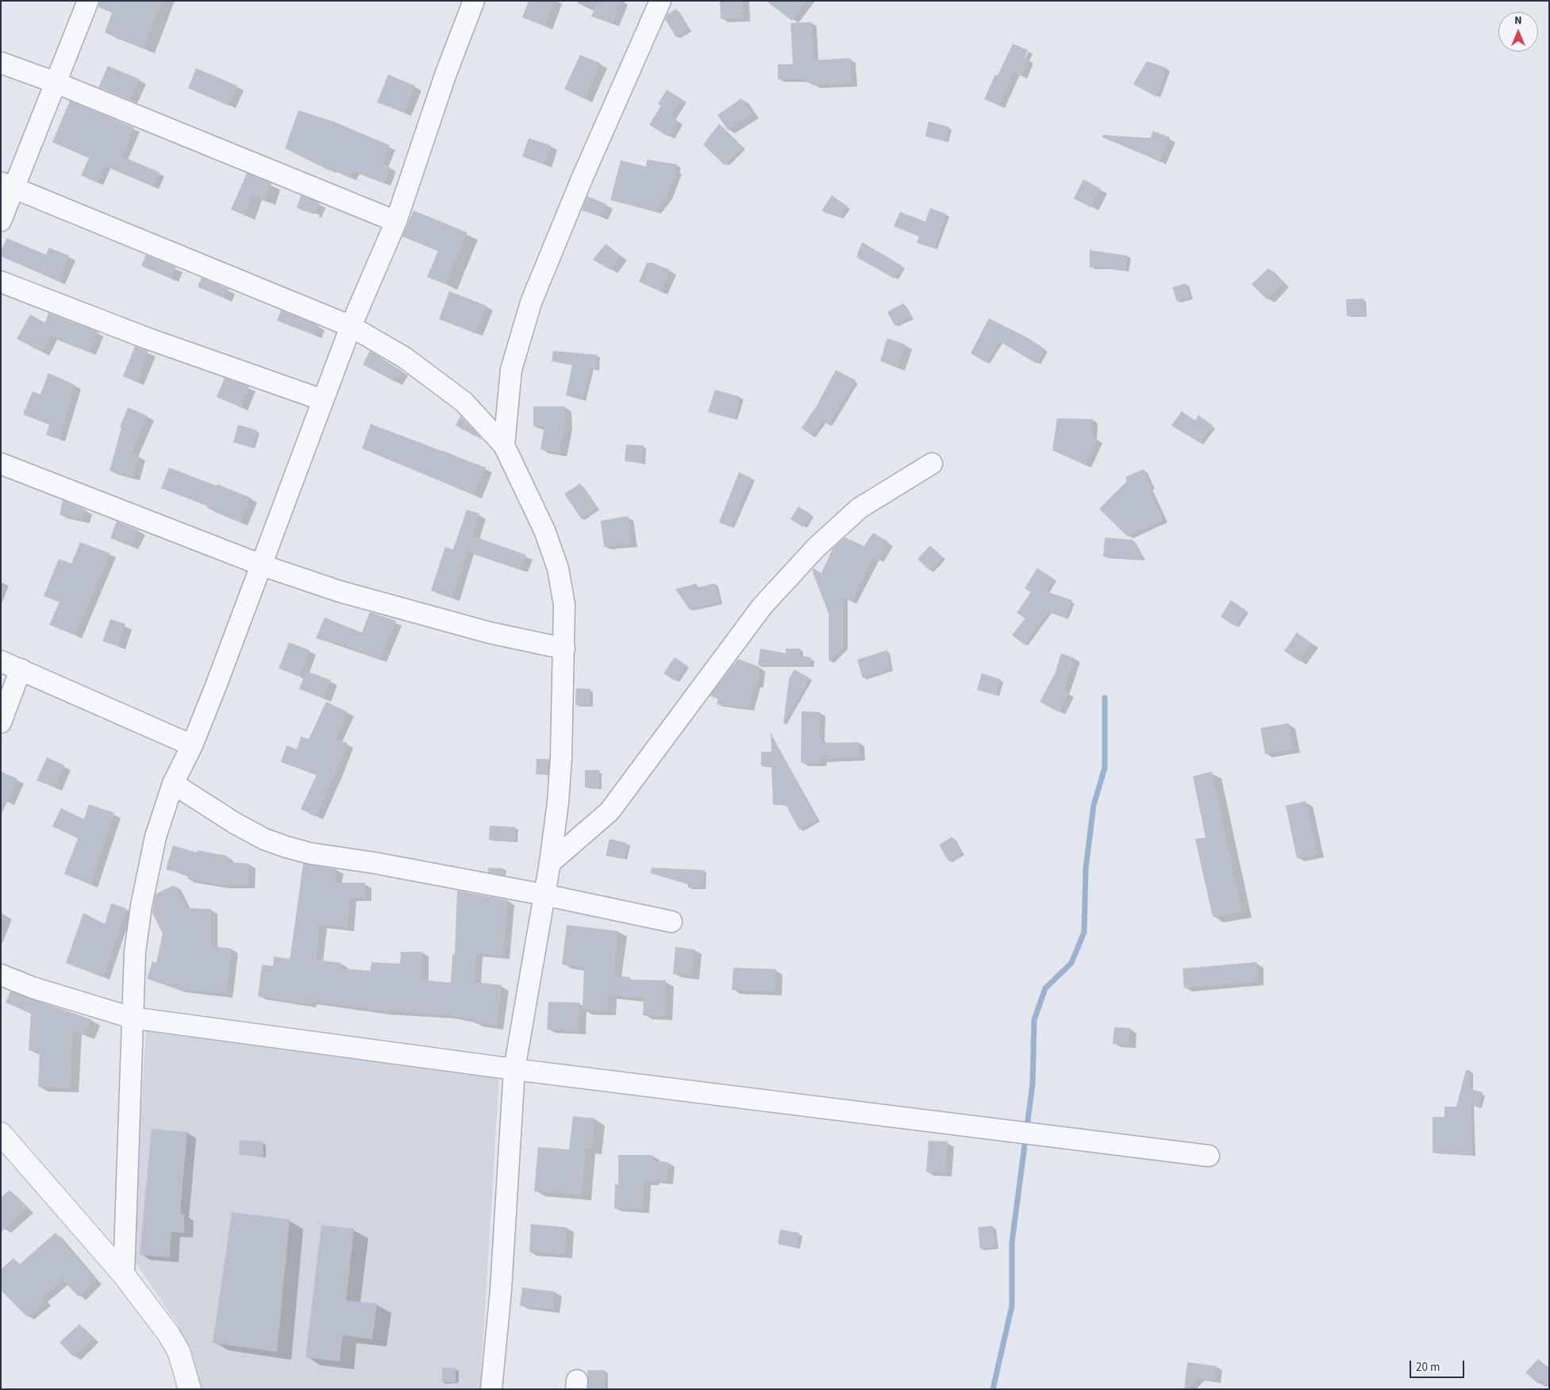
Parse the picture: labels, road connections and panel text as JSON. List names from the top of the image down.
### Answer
{
  "scale_bar": "20 m",
  "north": "top"
}
